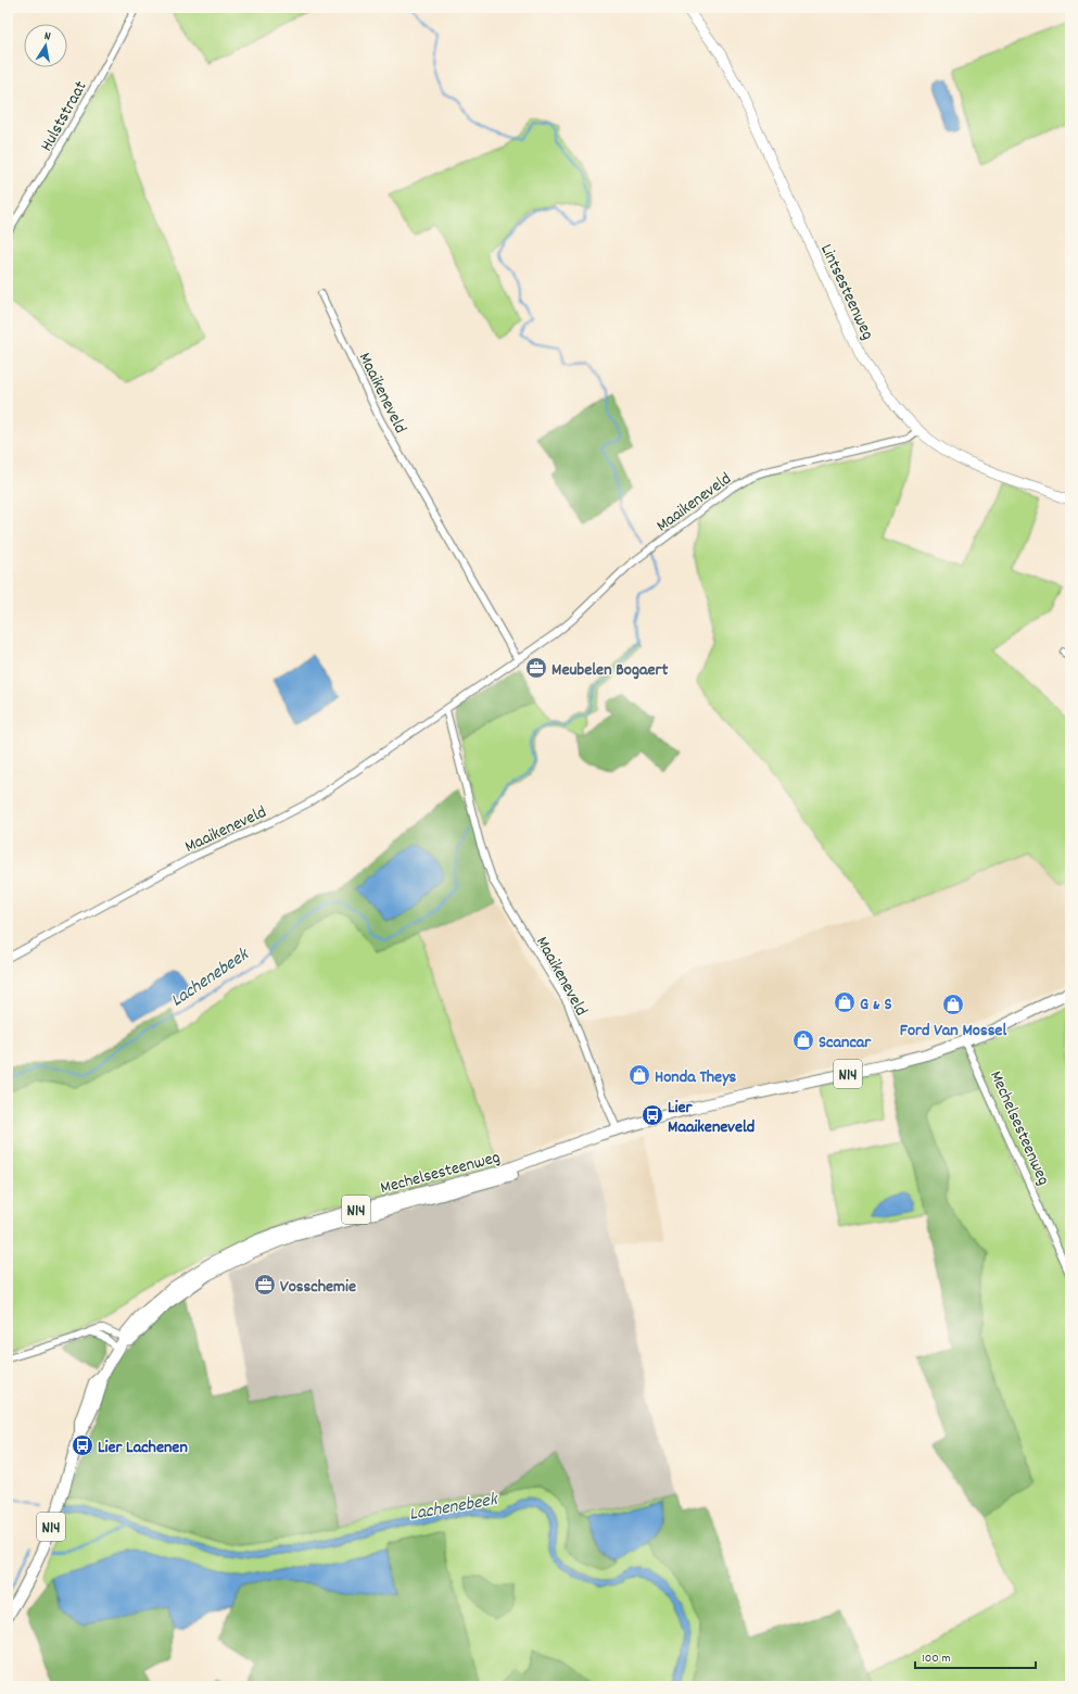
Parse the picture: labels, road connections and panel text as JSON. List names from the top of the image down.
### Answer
{
  "streets": {
    "main road": ["N14", "Mechelsesteenweg"],
    "street": ["Hulststraat", "Lintsesteenweg", "Maaikeneveld"]
  },
  "crossings": [
    ["Lintsesteenweg", "Maaikeneveld"],
    ["Maaikeneveld", "Mechelsesteenweg"]
  ],
  "water": ["Lachenebeek"],
  "places": {
    "office": ["Meubelen Bogaert", "Vosschemie"],
    "shop": [
      "G & S",
      "Ford Van Mossel",
      "Scancar",
      "Honda Theys"
    ],
    "bus stop": ["Lier Maaikeneveld", "Lier Lachenen"]
  },
  "scale_bar": "100 m",
  "north": "top"
}
